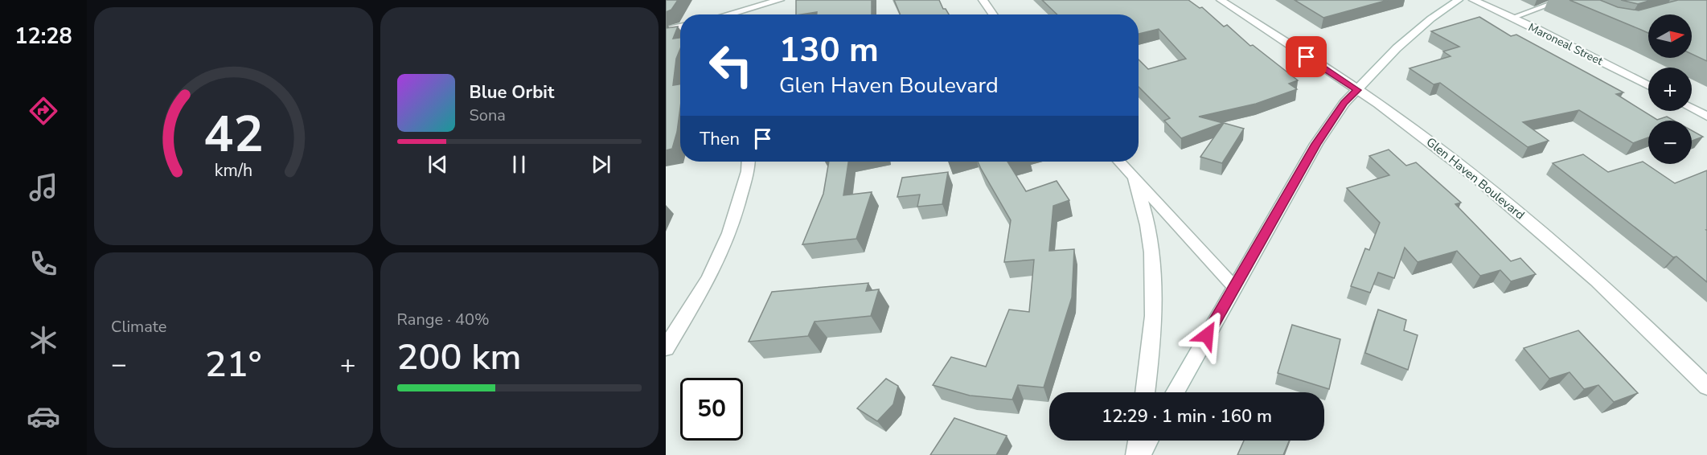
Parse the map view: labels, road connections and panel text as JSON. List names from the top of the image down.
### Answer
{
  "streets": {
    "street": ["Maroneal Street", "Glen Haven Boulevard"]
  },
  "north": "right",
  "page": {
    "tabs": "12:28",
    "map_buttons": ["+", "−"],
    "turn": ["130 m", "Glen Haven Boulevard"],
    "song": ["Blue Orbit", "Sona"],
    "then": "Then",
    "tile": [
      "Climate",
      ["Range · 40%", "200 km"]
    ],
    "heat": ["−", "21°", "+"],
    "limit": "50",
    "trip": "12:29 · 1 min · 160 m",
    "gauge": ["42", "km/h"]
  }
}
